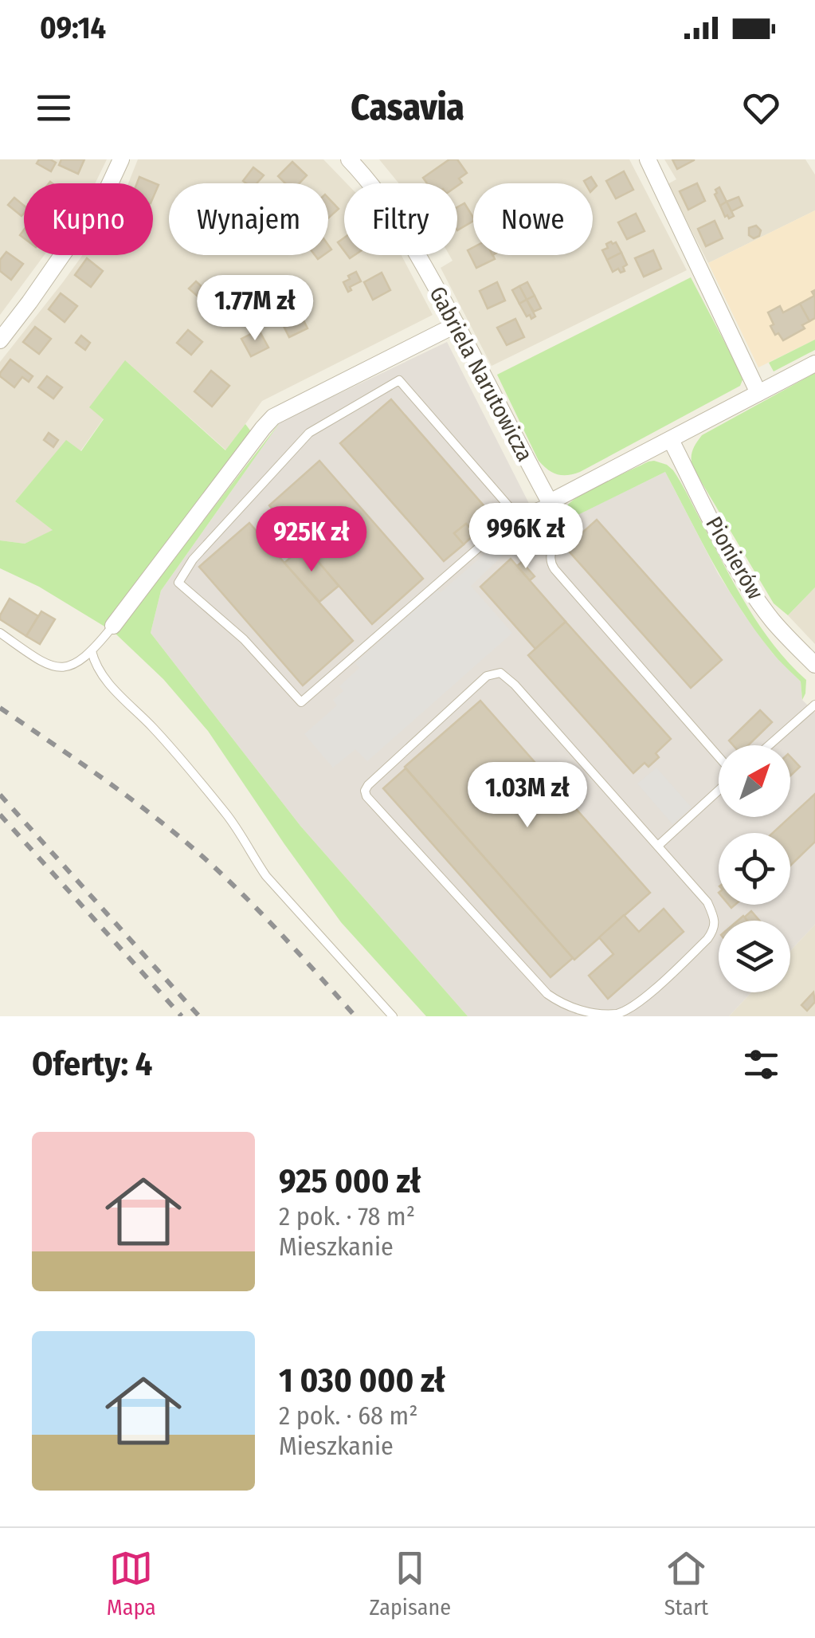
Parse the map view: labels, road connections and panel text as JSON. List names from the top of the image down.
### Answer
{
  "streets": {
    "street": ["Gabriela Narutowicza", "Pionierów"]
  },
  "north": "top right",
  "page": {
    "status": "09:14",
    "header": "Casavia",
    "chip": [
      "Kupno",
      "Wynajem",
      "Filtry",
      "Nowe"
    ],
    "price": [
      "1.77M zł",
      "996K zł",
      "925K zł",
      "1.03M zł"
    ],
    "heading": "Oferty: 4",
    "list": [
      {
        "name": "925 000 zł",
        "note": "2 pok. · 78 m² · Mieszkanie"
      },
      {
        "name": "1 030 000 zł",
        "note": "2 pok. · 68 m² · Mieszkanie"
      }
    ],
    "tabs": ["Mapa", "Zapisane", "Start"]
  }
}
